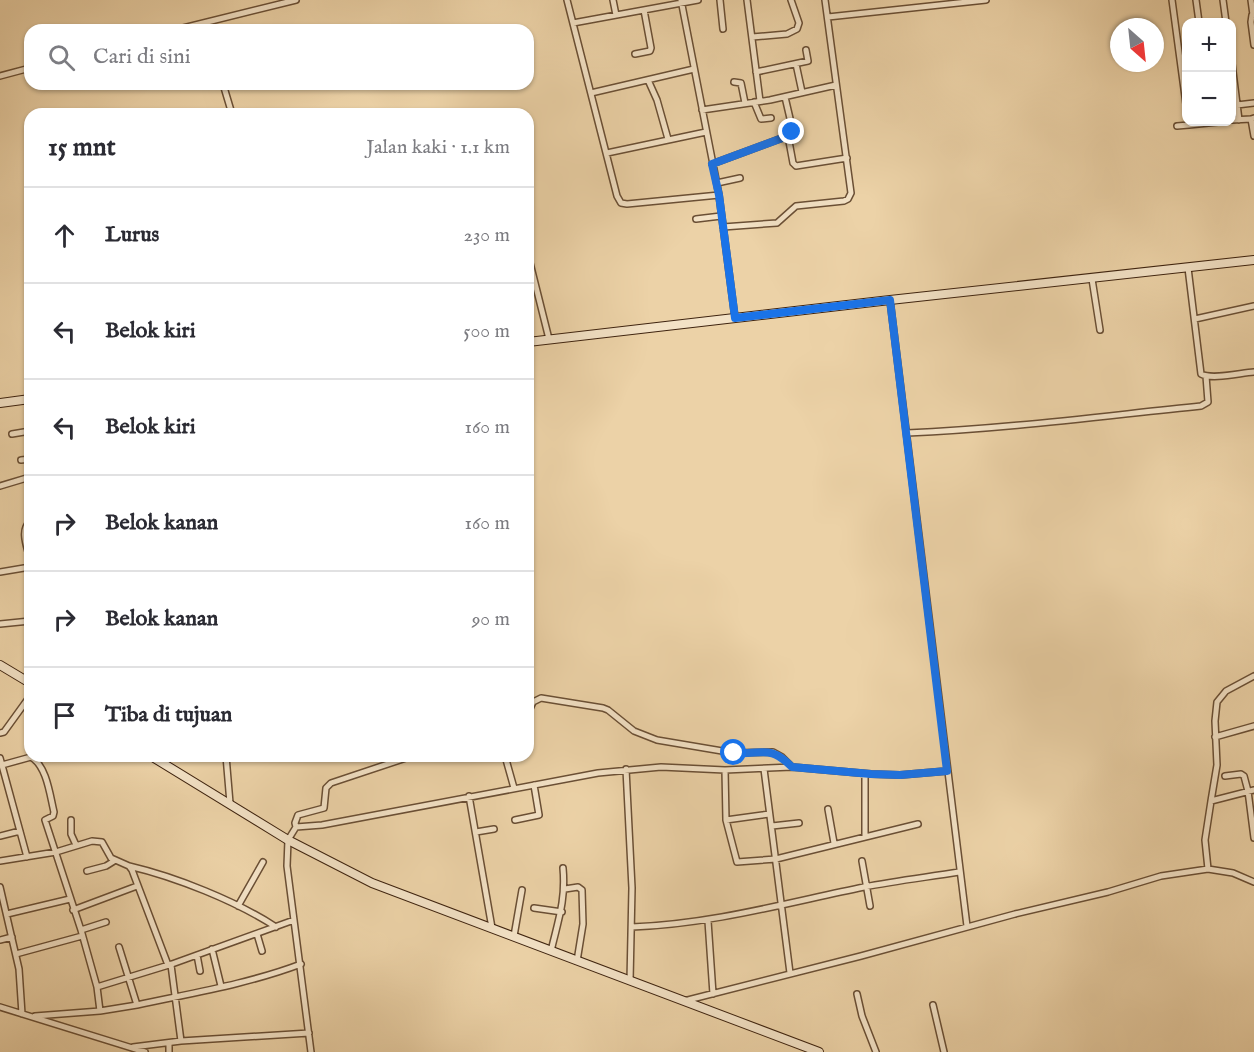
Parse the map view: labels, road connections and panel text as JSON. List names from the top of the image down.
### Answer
{
  "north": "bottom right",
  "page": {
    "map_buttons": ["+", "−"],
    "search": "Cari di sini",
    "heading": ["15 mnt", "Jalan kaki · 1.1 km"],
    "list": [
      ["Lurus", "230 m"],
      ["Belok kiri", "500 m"],
      ["Belok kiri", "160 m"],
      ["Belok kanan", "160 m"],
      ["Belok kanan", "90 m"],
      "Tiba di tujuan"
    ]
  }
}
